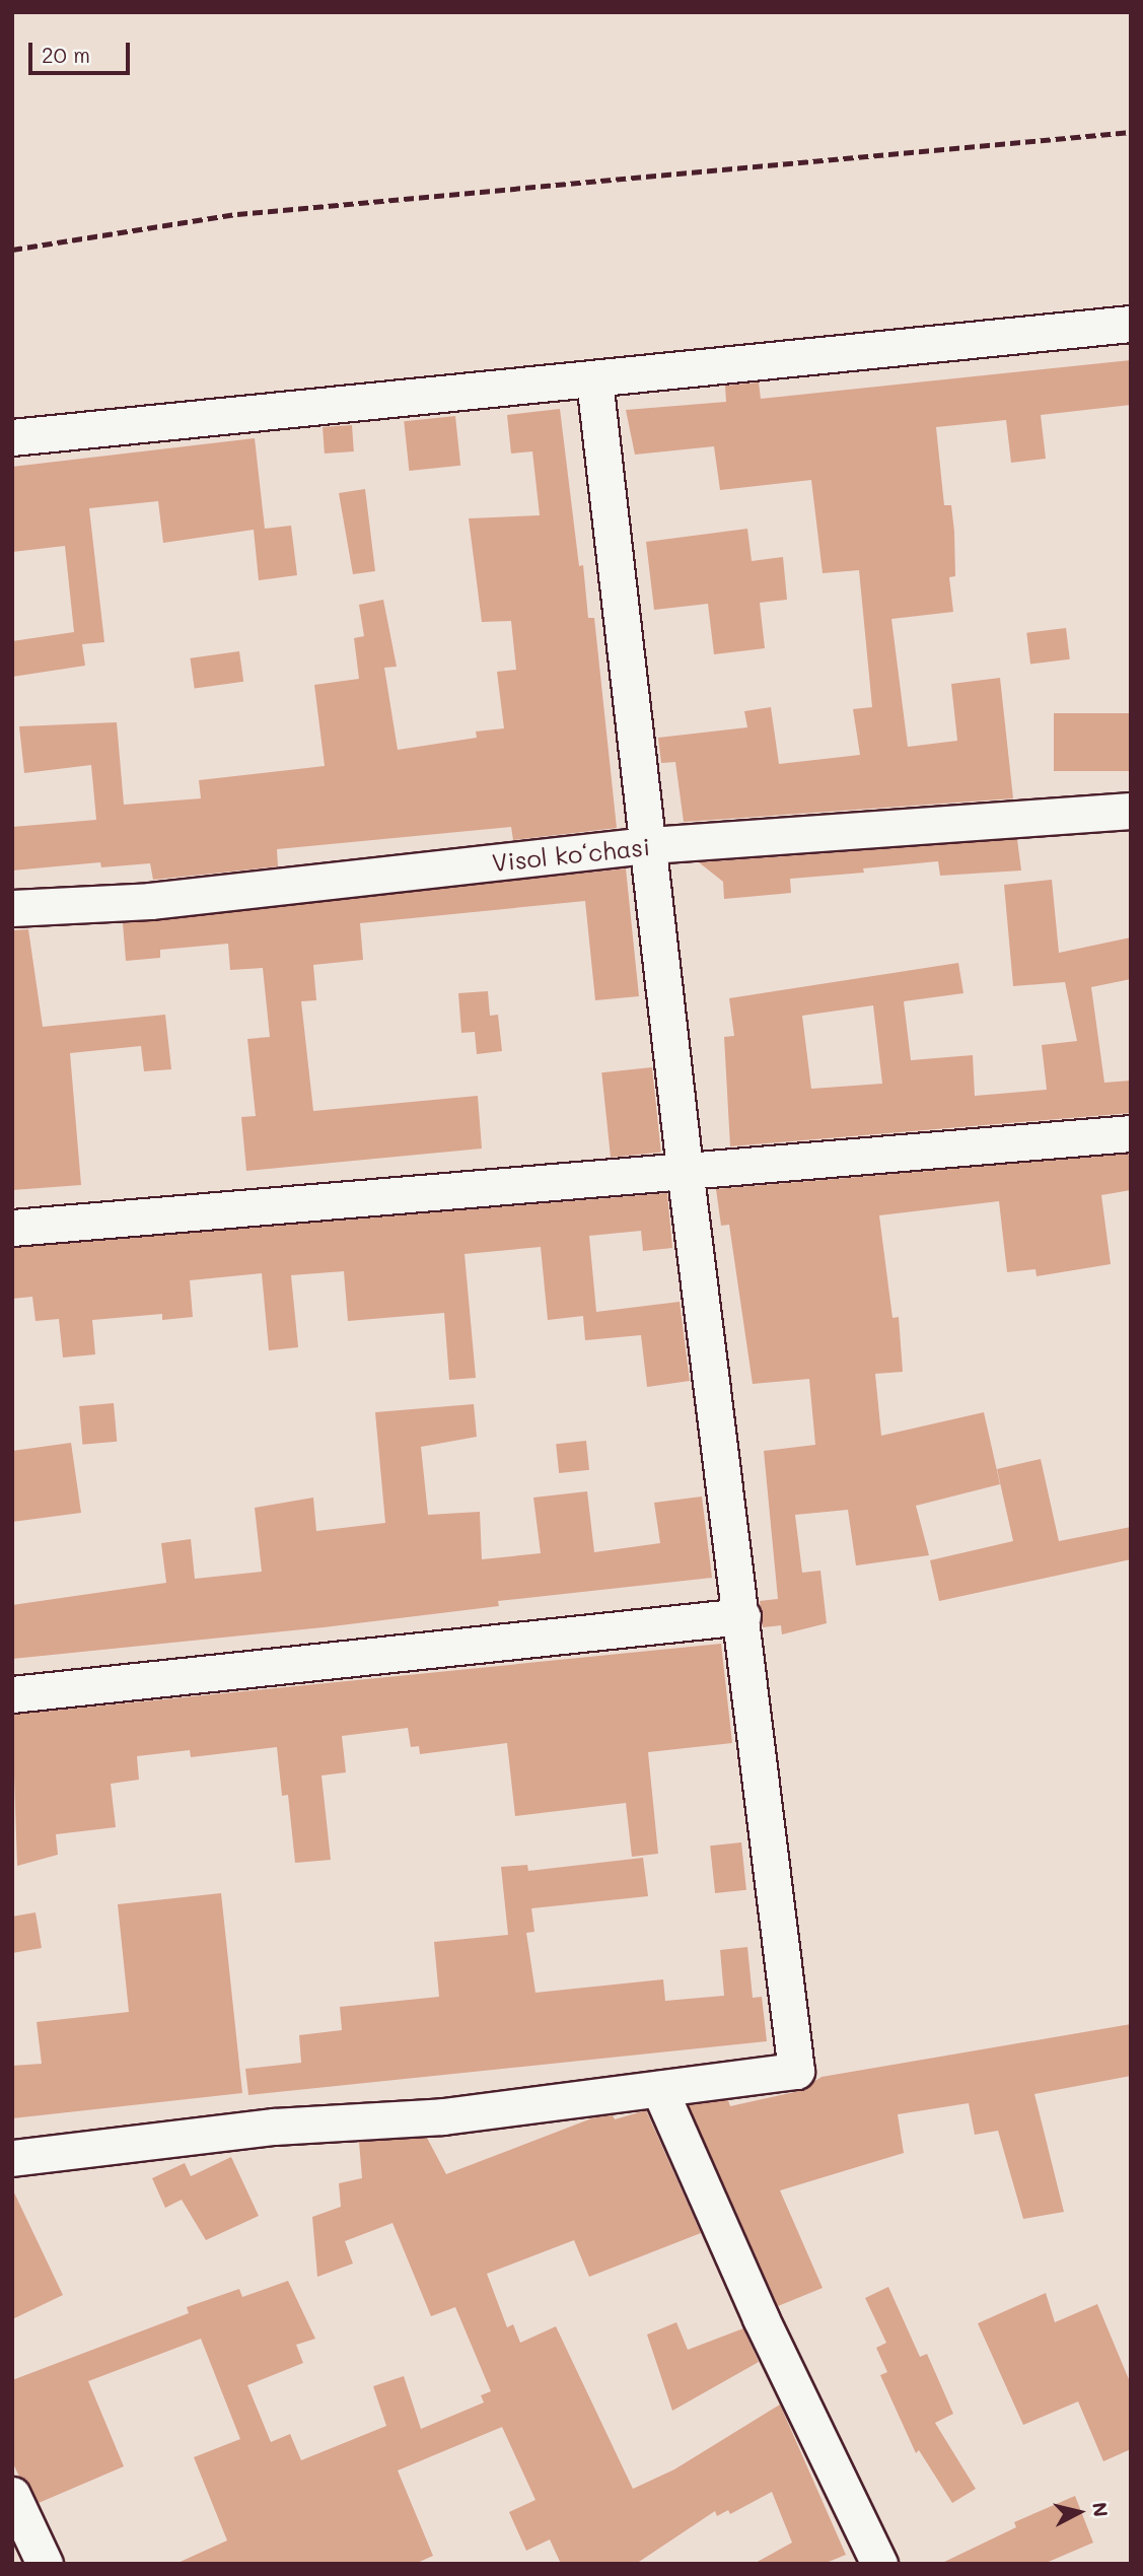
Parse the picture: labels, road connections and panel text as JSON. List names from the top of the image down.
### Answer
{
  "streets": {
    "street": ["Visol koʻchasi"]
  },
  "scale_bar": "20 m",
  "north": "right"
}
